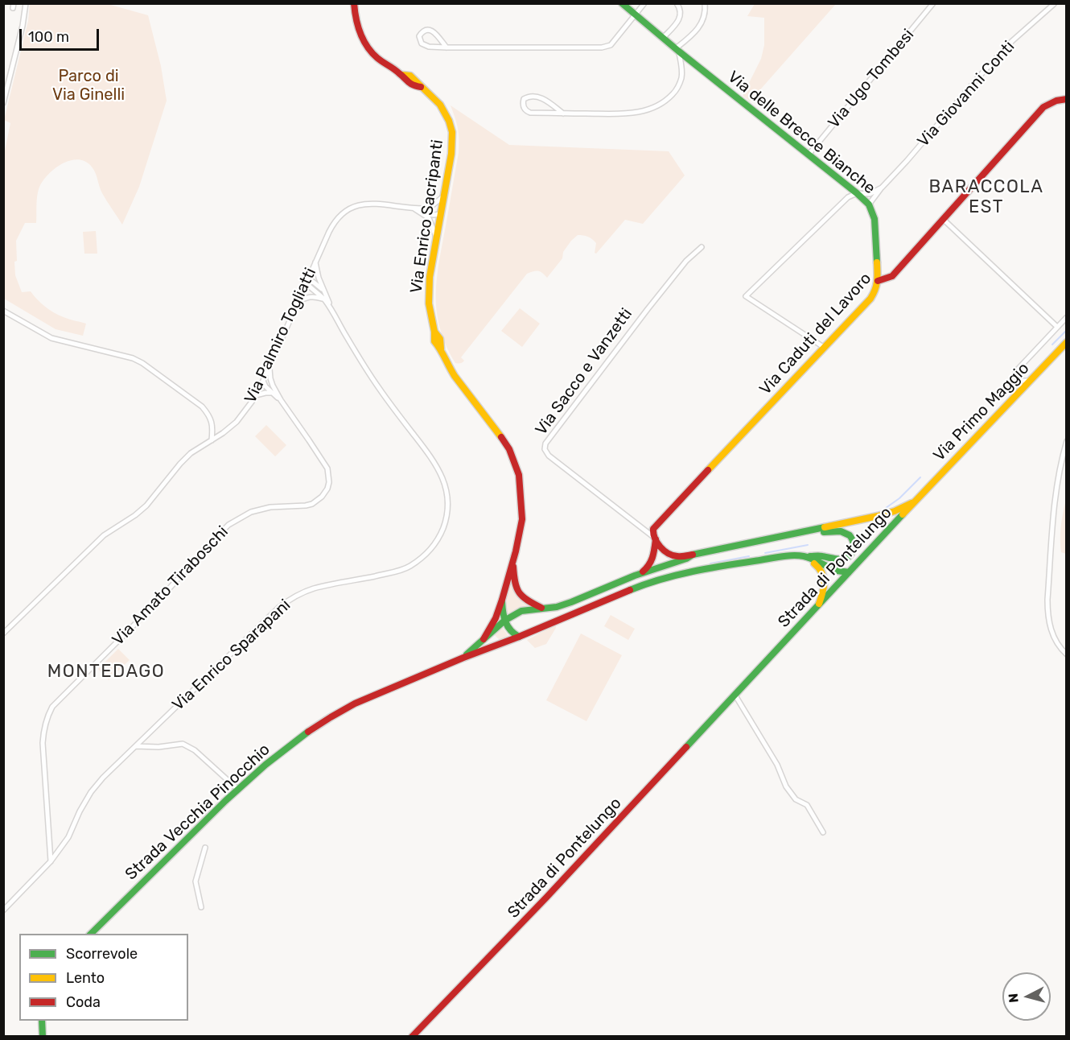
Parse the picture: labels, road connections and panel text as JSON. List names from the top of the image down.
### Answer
{
  "streets": {
    "street": [
      "Via Ugo Tombesi",
      "Via Giovanni Conti",
      "Via delle Brecce Bianche",
      "Via Enrico Sacripanti",
      "Via Caduti del Lavoro",
      "Via Palmiro Togliatti",
      "Via Sacco e Vanzetti",
      "Via Primo Maggio",
      "Strada di Pontelungo",
      "Via Amato Tiraboschi",
      "Via Enrico Sparapani",
      "Strada Vecchia Pinocchio"
    ]
  },
  "crossings": [
    ["Via Ugo Tombesi", "Via delle Brecce Bianche"],
    ["Via Giovanni Conti", "Via delle Brecce Bianche"],
    ["Via delle Brecce Bianche", "Via Caduti del Lavoro"],
    ["Via Enrico Sacripanti", "Via Palmiro Togliatti"],
    ["Via Enrico Sacripanti", "Strada Vecchia Pinocchio"],
    ["Via Caduti del Lavoro", "Via Sacco e Vanzetti"],
    ["Via Palmiro Togliatti", "Via Amato Tiraboschi"],
    ["Via Palmiro Togliatti", "Via Enrico Sparapani"],
    ["Via Sacco e Vanzetti", "Strada Vecchia Pinocchio"],
    ["Via Primo Maggio", "Strada di Pontelungo"],
    ["Via Primo Maggio", "Strada Vecchia Pinocchio"],
    ["Strada di Pontelungo", "Strada Vecchia Pinocchio"],
    ["Via Amato Tiraboschi", "Via Enrico Sparapani"]
  ],
  "districts": ["BARACCOLA EST", "MONTEDAGO"],
  "parks": ["Parco di Via Ginelli"],
  "legend": ["Scorrevole", "Lento", "Coda"],
  "scale_bar": "100 m",
  "north": "left"
}
